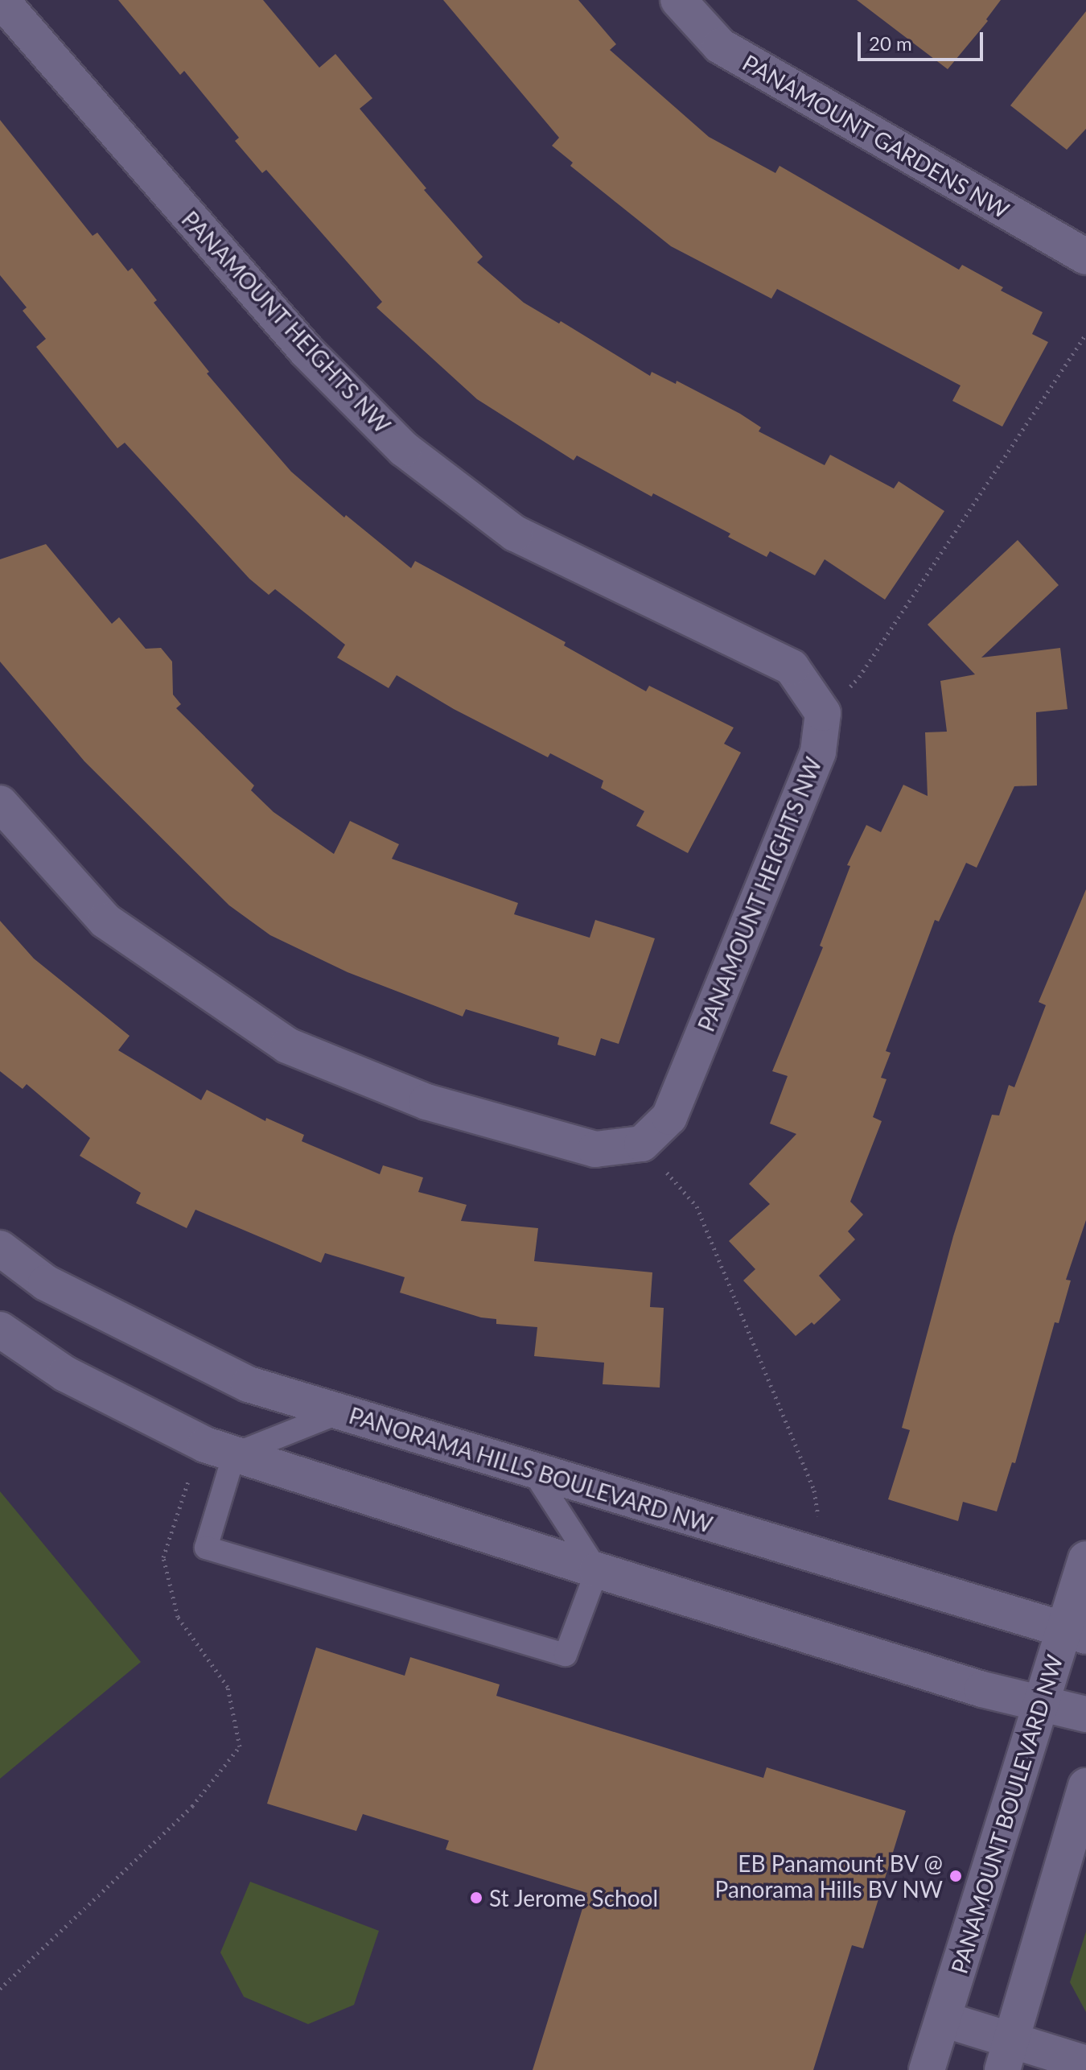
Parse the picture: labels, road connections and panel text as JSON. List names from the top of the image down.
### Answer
{
  "streets": {
    "street": [
      "PANAMOUNT GARDENS NW",
      "PANAMOUNT HEIGHTS NW",
      "PANORAMA HILLS BOULEVARD NW",
      "PANAMOUNT BOULEVARD NW"
    ]
  },
  "crossings": [
    ["PANORAMA HILLS BOULEVARD NW", "PANAMOUNT BOULEVARD NW"]
  ],
  "places": ["EB Panamount BV @ Panorama Hills BV NW", "St Jerome School"],
  "scale_bar": "20 m"
}
